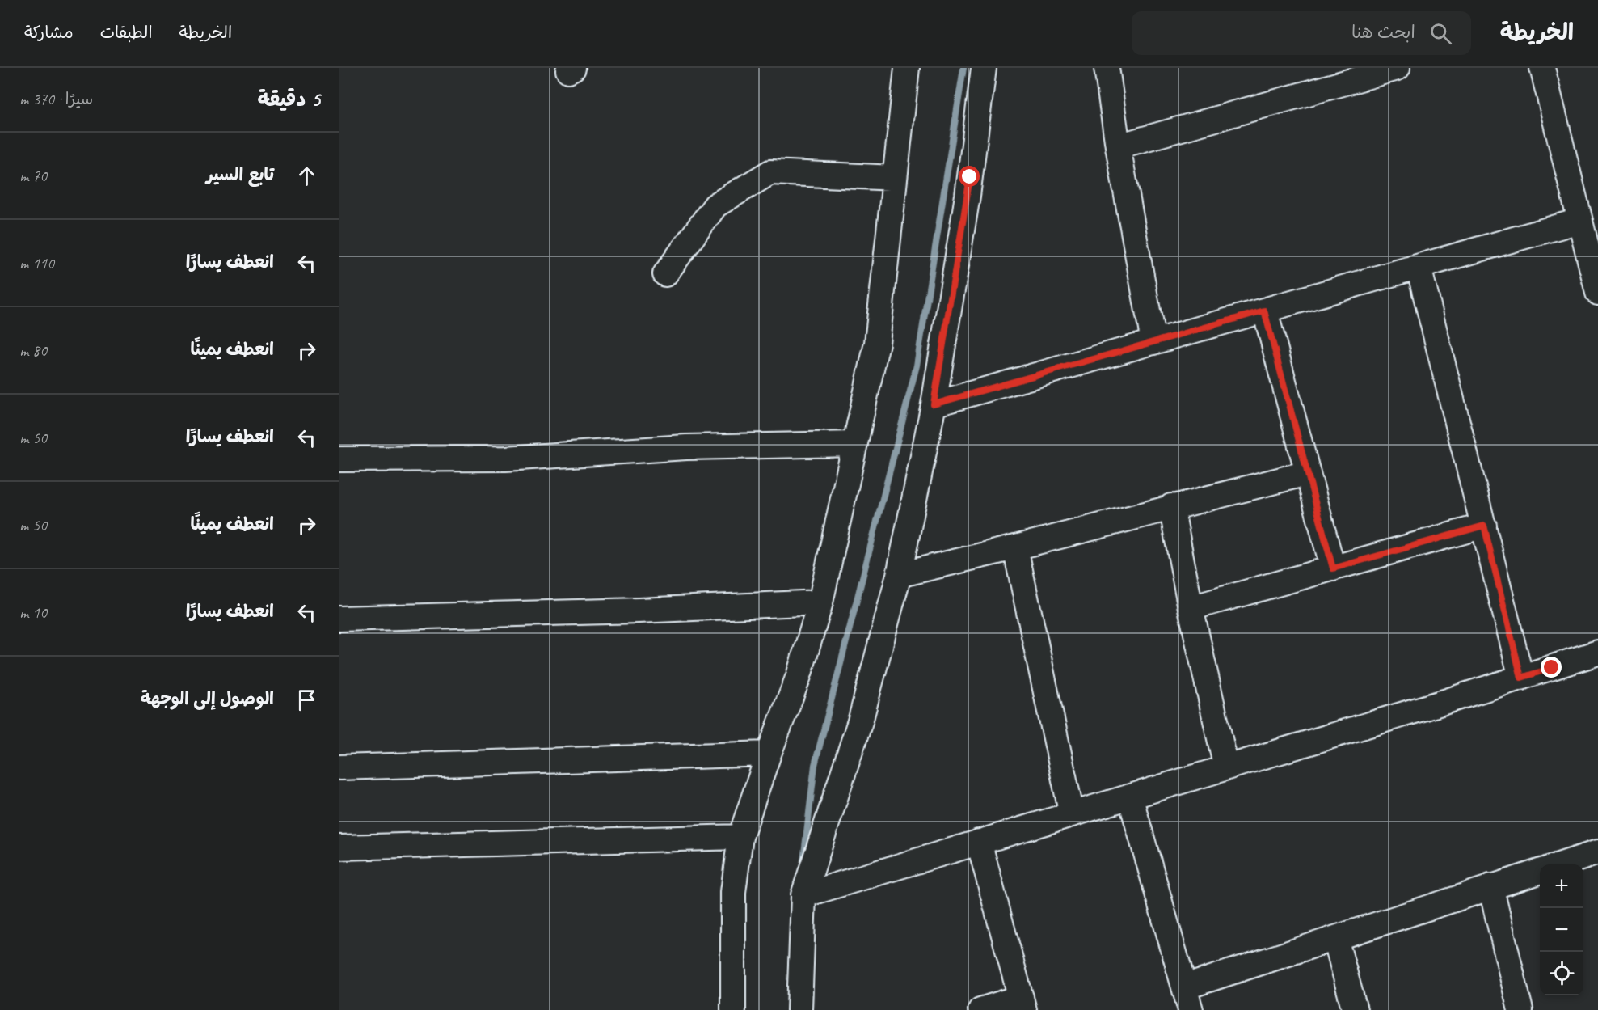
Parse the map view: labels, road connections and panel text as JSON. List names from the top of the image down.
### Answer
{
  "page": {
    "header": "الخريطة",
    "search": "ابحث هنا",
    "nav": ["الخريطة", "الطبقات", "مشاركة"],
    "heading": ["5 دقيقة", "سيرًا · 370 m"],
    "list": [
      ["تابع السير", "70 m"],
      ["انعطف يسارًا", "110 m"],
      ["انعطف يمينًا", "80 m"],
      ["انعطف يسارًا", "50 m"],
      ["انعطف يمينًا", "50 m"],
      ["انعطف يسارًا", "10 m"],
      "الوصول إلى الوجهة"
    ],
    "map_buttons": ["+", "−"]
  }
}
